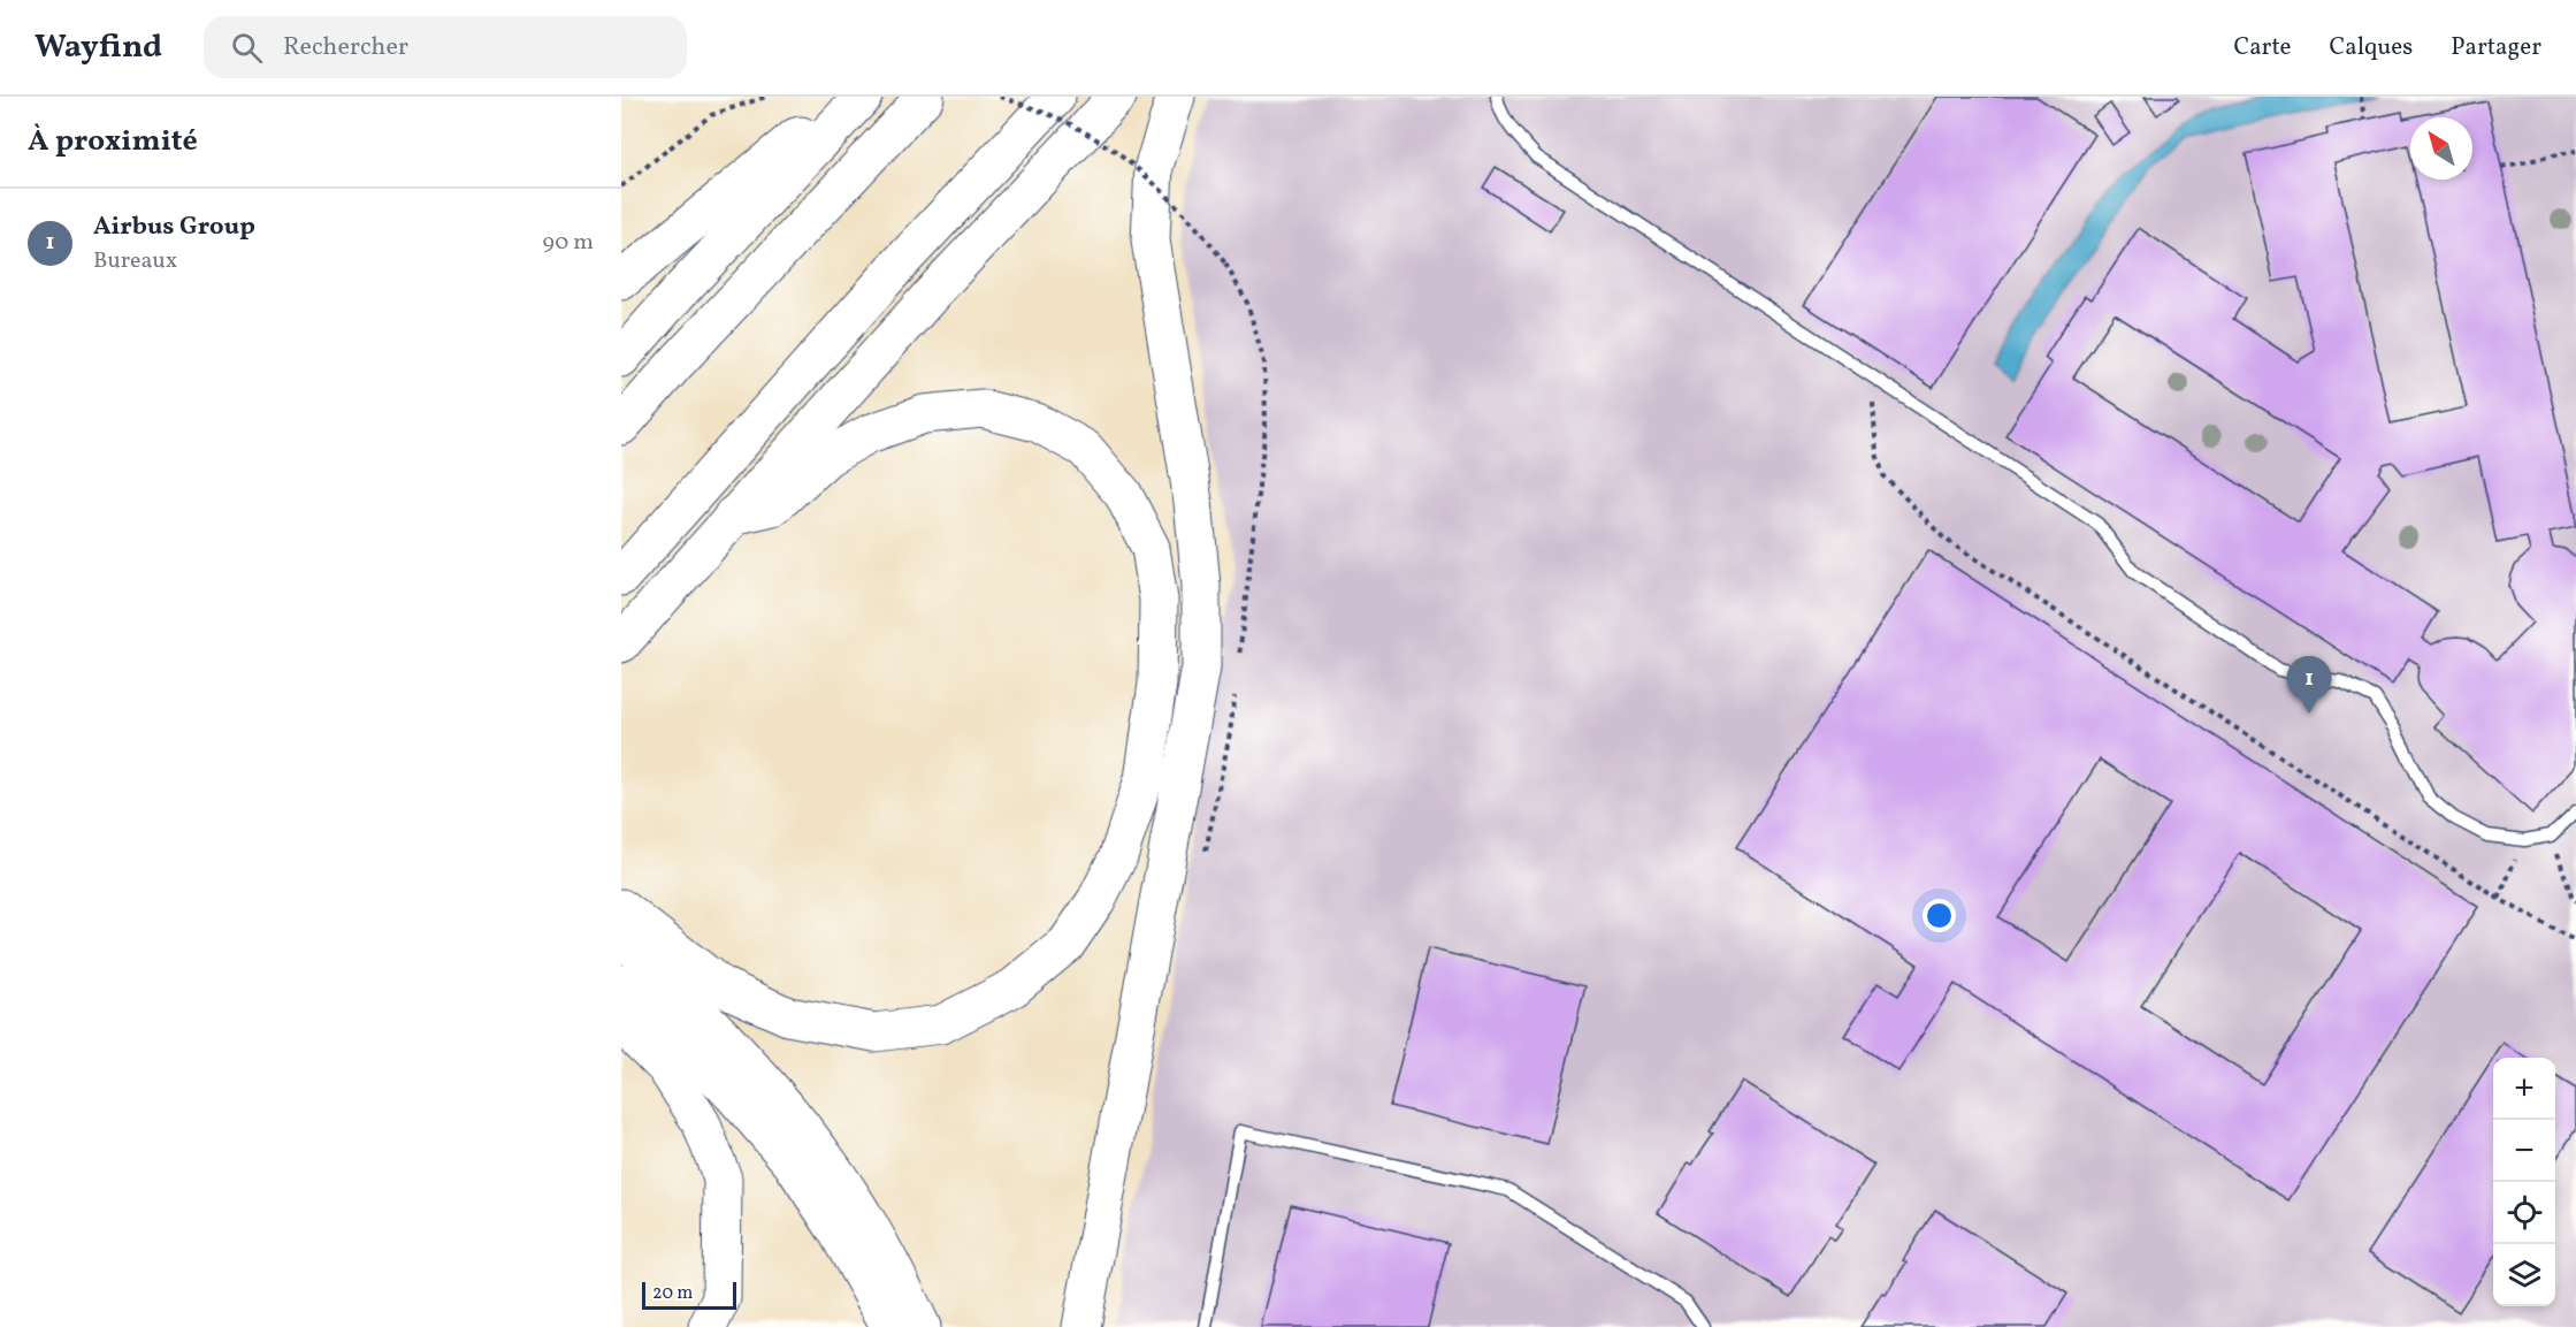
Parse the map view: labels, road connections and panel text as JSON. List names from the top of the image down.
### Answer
{
  "scale_bar": "20 m",
  "north": "top left",
  "page": {
    "header": "Wayfind",
    "search": "Rechercher",
    "nav": ["Carte", "Calques", "Partager"],
    "heading": "À proximité",
    "list": [
      {
        "mark": "1",
        "name": "Airbus Group",
        "note": "Bureaux",
        "value": "90 m"
      }
    ],
    "pins": "1",
    "map_buttons": ["+", "−"],
    "scale": "20 m"
  }
}
